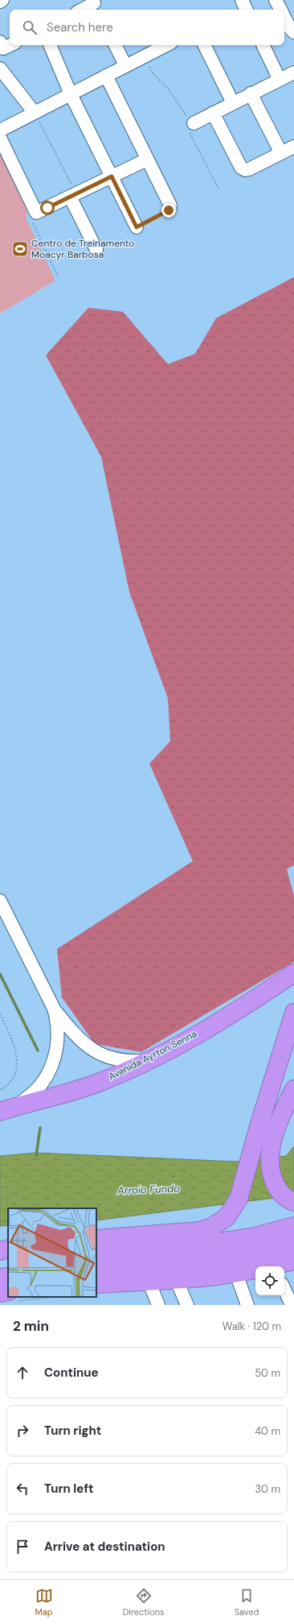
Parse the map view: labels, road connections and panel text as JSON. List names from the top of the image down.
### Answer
{
  "streets": {
    "highway": ["Avenida Ayrton Senna"]
  },
  "water": ["Arroio Fundo"],
  "places": {
    "sports": ["Centro de Treinamento Moacyr Barbosa"]
  },
  "page": {
    "search": "Search here",
    "heading": ["2 min", "Walk · 120 m"],
    "list": [
      ["Continue", "50 m"],
      ["Turn right", "40 m"],
      ["Turn left", "30 m"],
      "Arrive at destination"
    ],
    "nav": ["Map", "Directions", "Saved"]
  }
}
